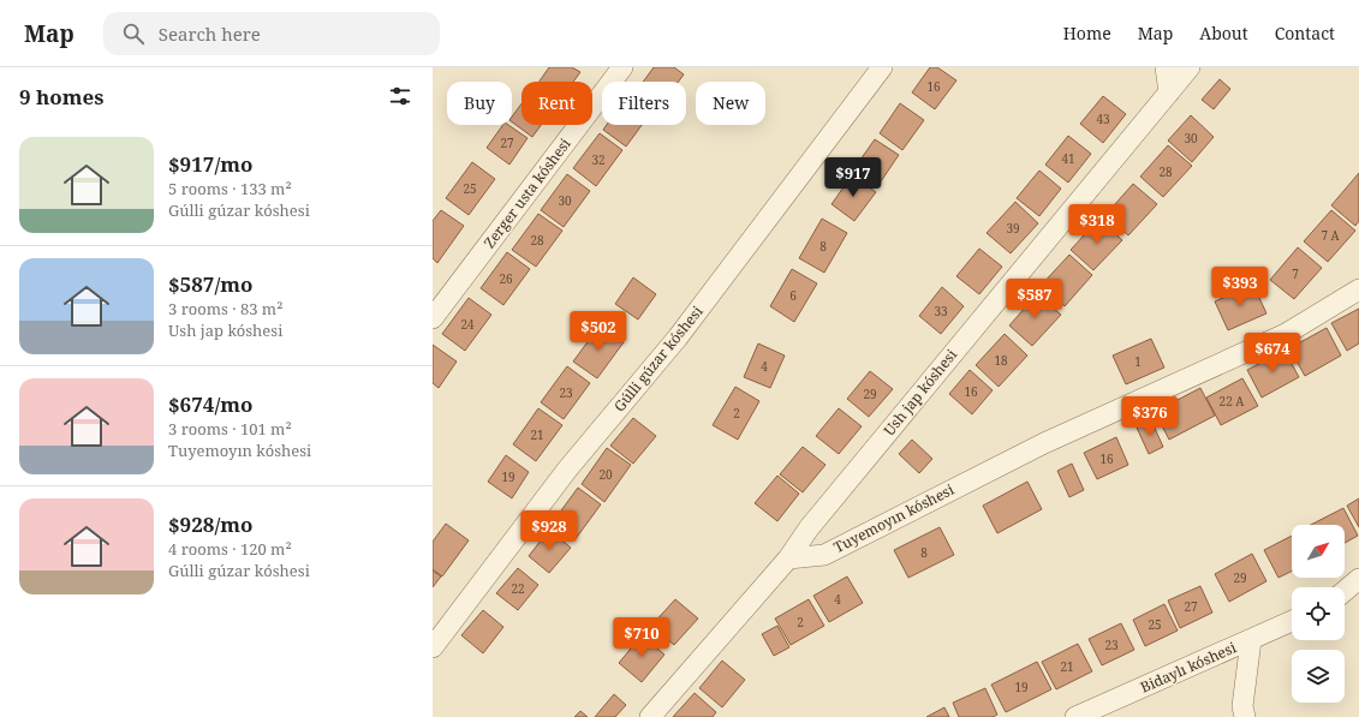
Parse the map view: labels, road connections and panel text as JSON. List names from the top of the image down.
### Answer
{
  "streets": {
    "street": [
      "Zerger usta kóshesi",
      "Gúlli gúzar kóshesi",
      "Ush jap kóshesi",
      "Tuyemoyın kóshesi",
      "Bidaylı kóshesi"
    ]
  },
  "crossings": [
    ["Ush jap kóshesi", "Tuyemoyın kóshesi"]
  ],
  "house_numbers": [
    "16",
    "43",
    "30",
    "27",
    "41",
    "32",
    "28",
    "25",
    "30",
    "39",
    "7 А",
    "28",
    "8",
    "7",
    "26",
    "6",
    "33",
    "24",
    "18",
    "1",
    "4",
    "16",
    "23",
    "29",
    "22 А",
    "2",
    "21",
    "16",
    "20",
    "19",
    "8",
    "29",
    "22",
    "4",
    "27",
    "2",
    "25",
    "23",
    "21",
    "19"
  ],
  "north": "top right",
  "page": {
    "header": "Map",
    "search": "Search here",
    "nav": [
      "Home",
      "Map",
      "About",
      "Contact"
    ],
    "heading": "9 homes",
    "chip": [
      "Buy",
      "Rent",
      "Filters",
      "New"
    ],
    "list": [
      {
        "name": "$917/mo",
        "note": "5 rooms · 133 m² · Gúlli gúzar kóshesi"
      },
      {
        "name": "$587/mo",
        "note": "3 rooms · 83 m² · Ush jap kóshesi"
      },
      {
        "name": "$674/mo",
        "note": "3 rooms · 101 m² · Tuyemoyın kóshesi"
      },
      {
        "name": "$928/mo",
        "note": "4 rooms · 120 m² · Gúlli gúzar kóshesi"
      }
    ],
    "price": [
      "$917",
      "$318",
      "$393",
      "$587",
      "$502",
      "$674",
      "$376",
      "$928",
      "$710"
    ]
  }
}
